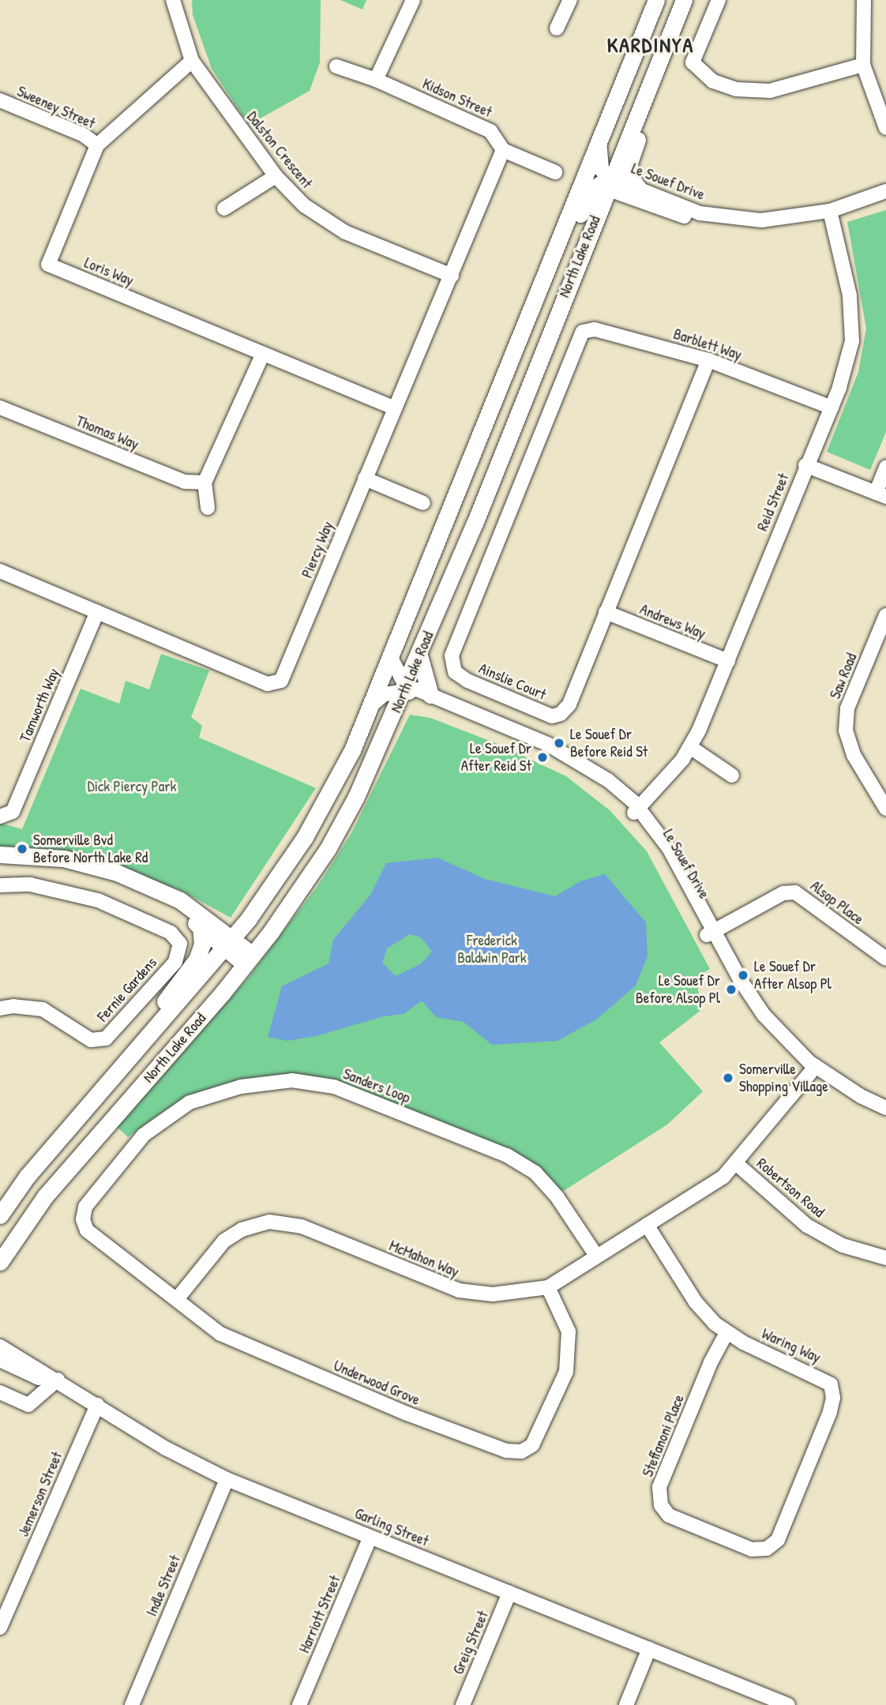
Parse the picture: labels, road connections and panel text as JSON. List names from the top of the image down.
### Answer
{
  "streets": {
    "main road": ["North Lake Road"],
    "street": [
      "Kidson Street",
      "Sweeney Street",
      "Dalston Crescent",
      "Le Souef Drive",
      "Loris Way",
      "Barblett Way",
      "Thomas Way",
      "Reid Street",
      "Piercy Way",
      "Andrews Way",
      "Saw Road",
      "Ainslie Court",
      "Tamworth Way",
      "Alsop Place",
      "Fernie Gardens",
      "Sanders Loop",
      "Robertson Road",
      "McMahon Way",
      "Waring Way",
      "Underwood Grove",
      "Steffanoni Place",
      "Jemerson Street",
      "Garling Street",
      "Indle Street",
      "Harriott Street",
      "Greig Street"
    ]
  },
  "crossings": [
    ["Kidson Street", "Piercy Way"],
    ["Sweeney Street", "Loris Way"],
    ["Dalston Crescent", "Loris Way"],
    ["Dalston Crescent", "Piercy Way"],
    ["Le Souef Drive", "North Lake Road"],
    ["Le Souef Drive", "Reid Street"],
    ["Le Souef Drive", "Alsop Place"],
    ["Le Souef Drive", "McMahon Way"],
    ["Loris Way", "Piercy Way"],
    ["Barblett Way", "Reid Street"],
    ["Barblett Way", "Ainslie Court"],
    ["Reid Street", "Andrews Way"],
    ["Piercy Way", "Tamworth Way"],
    ["Andrews Way", "Ainslie Court"],
    ["Sanders Loop", "McMahon Way"],
    ["Sanders Loop", "Underwood Grove"],
    ["Robertson Road", "McMahon Way"],
    ["McMahon Way", "Waring Way"],
    ["McMahon Way", "Underwood Grove"],
    ["Waring Way", "Steffanoni Place"],
    ["Jemerson Street", "Garling Street"],
    ["Garling Street", "Indle Street"],
    ["Garling Street", "Harriott Street"],
    ["Garling Street", "Greig Street"]
  ],
  "districts": ["KARDINYA"],
  "parks": ["Dick Piercy Park", "Frederick Baldwin Park"],
  "places": [
    "Le Souef Dr Before Reid St",
    "Le Souef Dr After Reid St",
    "Somerville Bvd Before North Lake Rd",
    "Le Souef Dr After Alsop Pl",
    "Le Souef Dr Before Alsop Pl",
    "Somerville Shopping Village"
  ]
}
